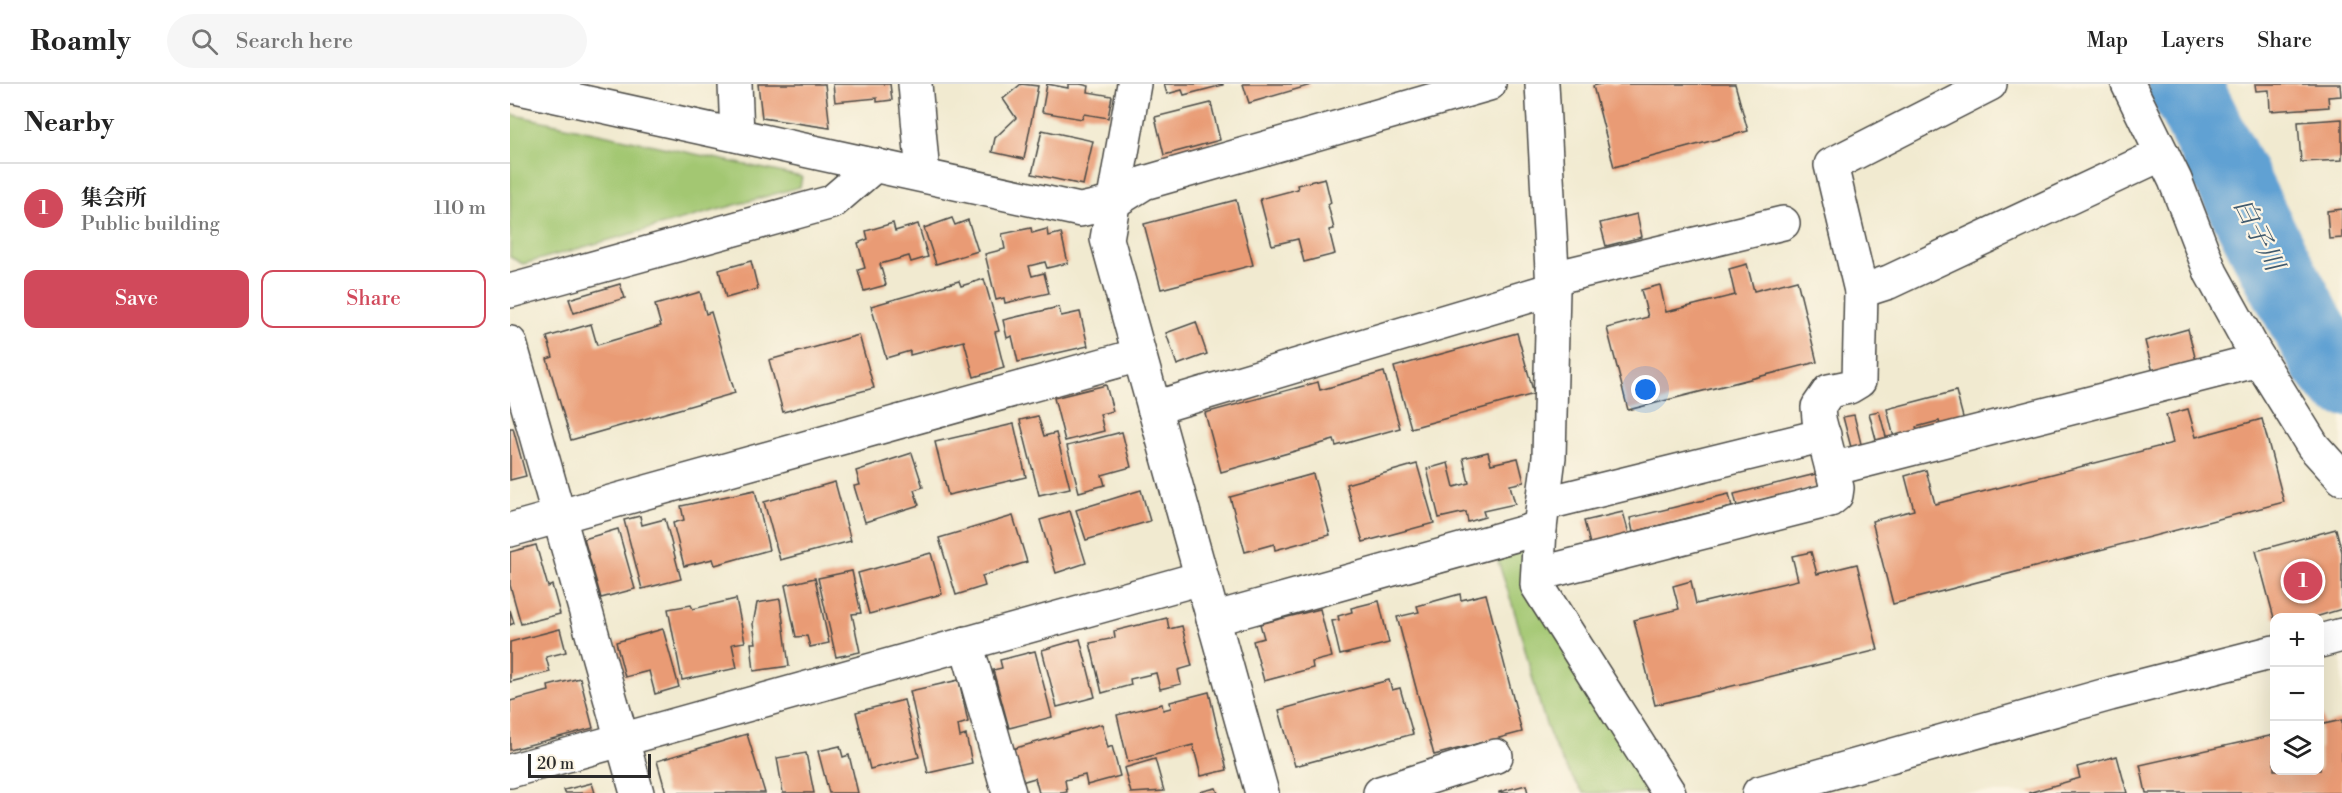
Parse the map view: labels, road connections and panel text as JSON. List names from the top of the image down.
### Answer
{
  "water": ["白子川"],
  "scale_bar": "20 m",
  "page": {
    "header": "Roamly",
    "search": "Search here",
    "nav": ["Map", "Layers", "Share"],
    "heading": "Nearby",
    "list": [
      {
        "mark": "1",
        "name": "集会所",
        "note": "Public building",
        "value": "110 m"
      }
    ],
    "buttons": ["Save", "Share"],
    "pins": "1",
    "map_buttons": ["+", "−"],
    "scale": "20 m"
  }
}
